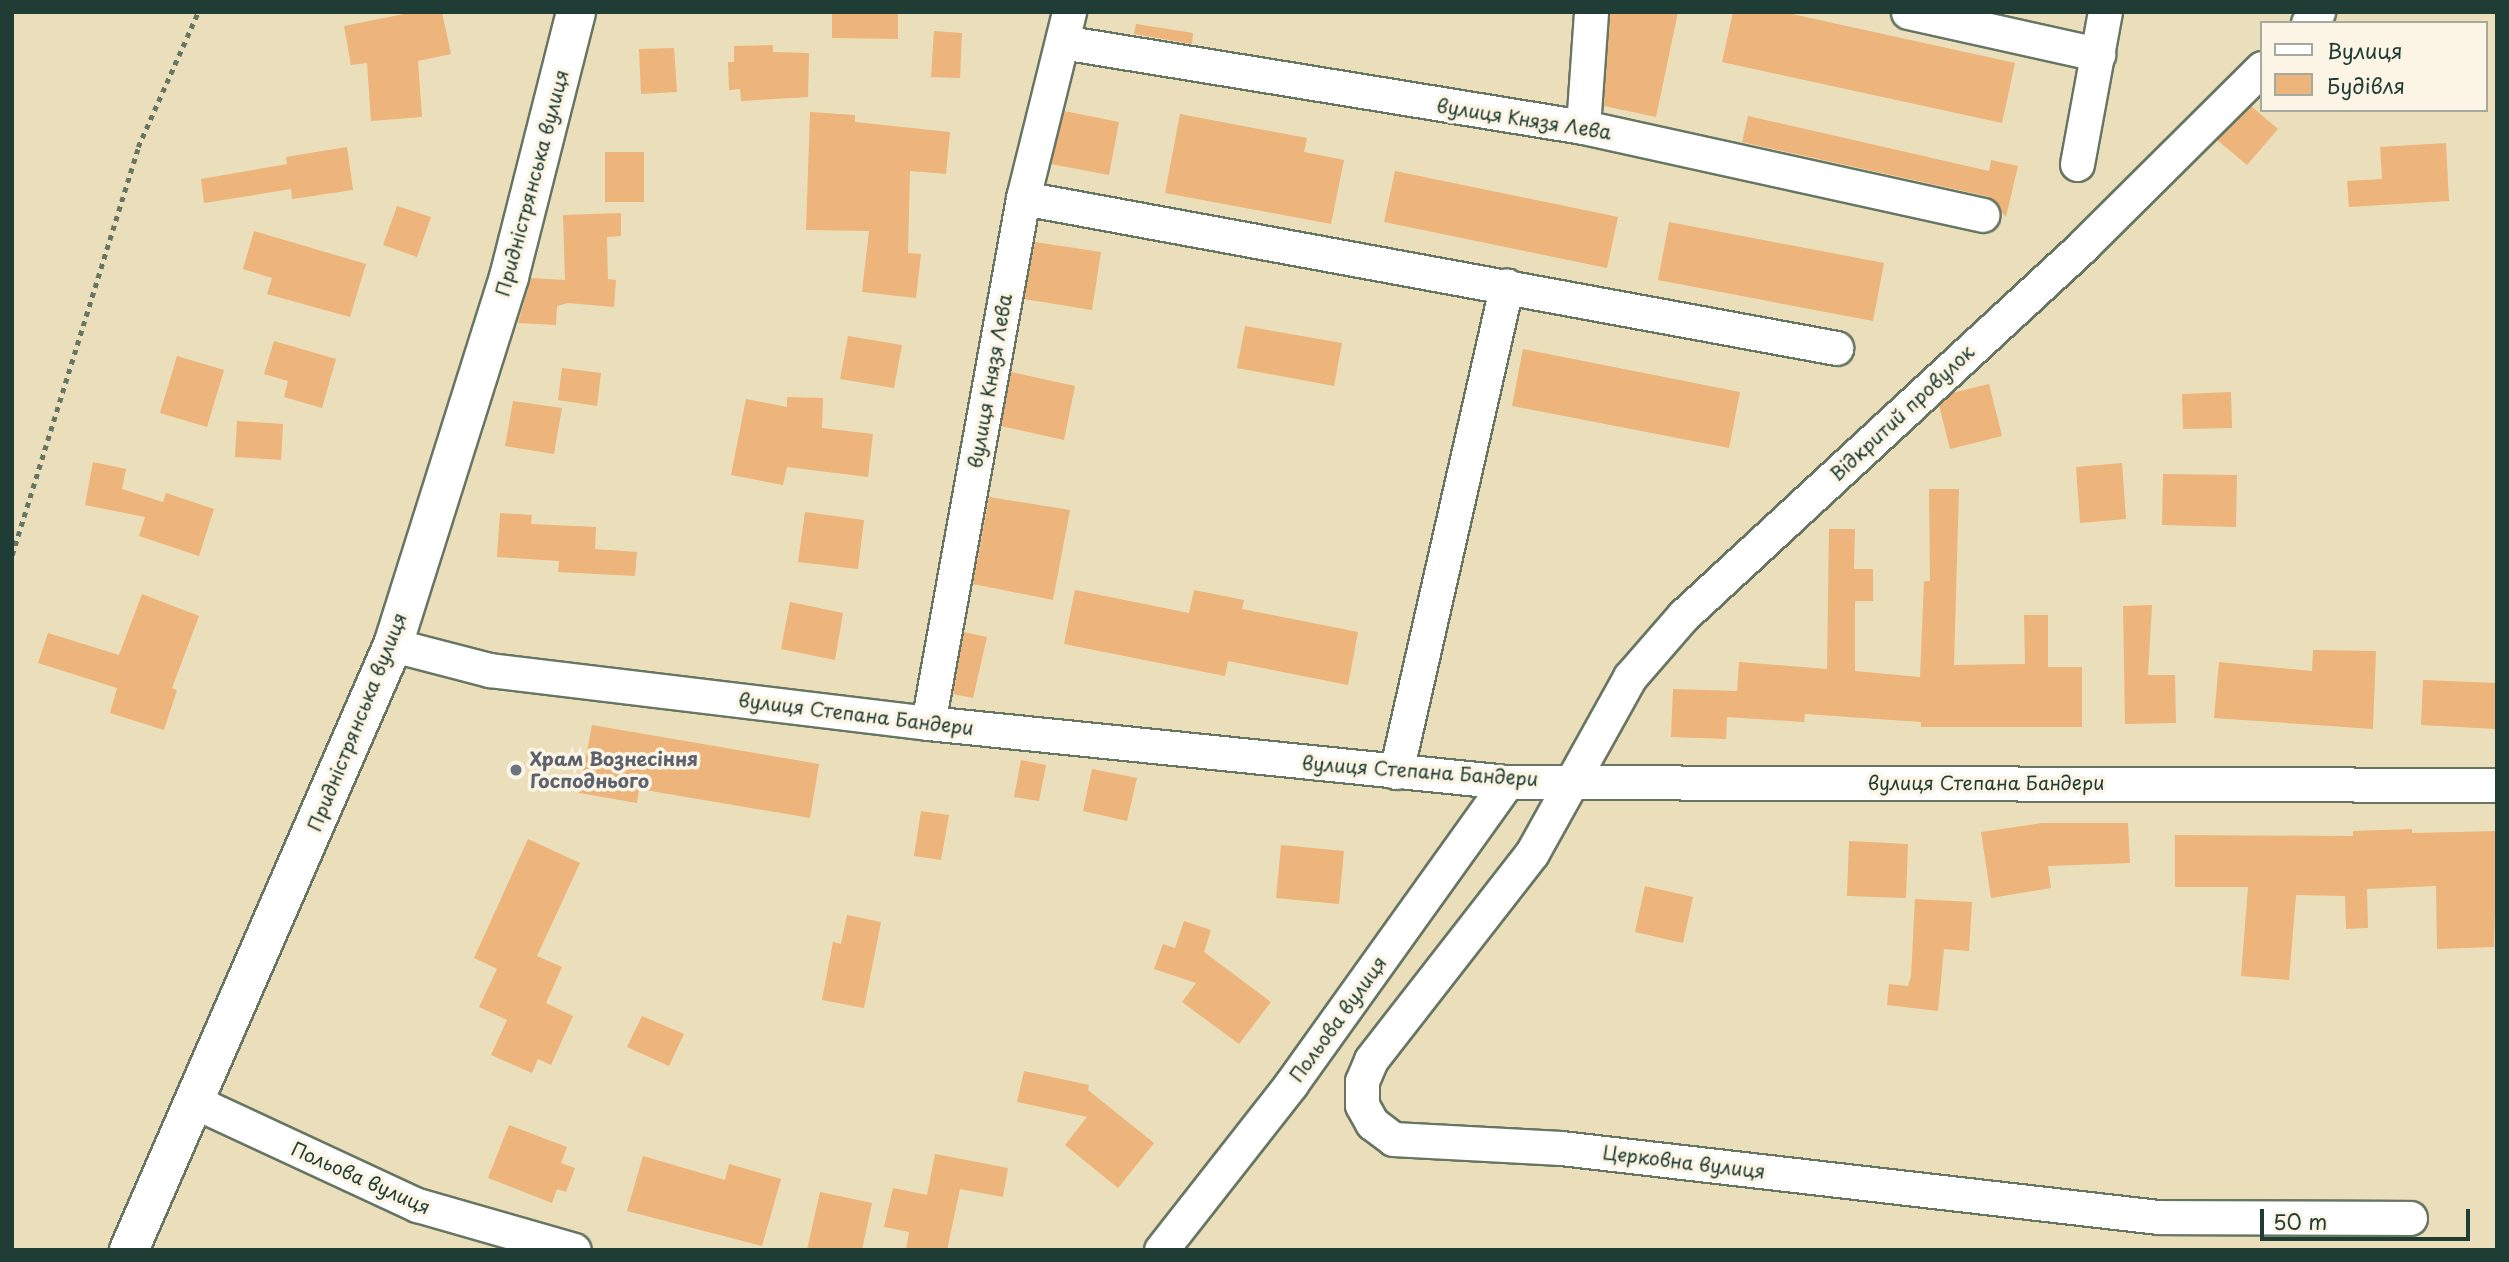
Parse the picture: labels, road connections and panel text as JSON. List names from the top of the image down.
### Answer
{
  "streets": {
    "main road": ["Придністрянська вулиця"],
    "street": [
      "вулиця Князя Лева",
      "Відкритий провулок",
      "вулиця Степана Бандери",
      "Польова вулиця",
      "Церковна вулиця"
    ]
  },
  "crossings": [
    ["вулиця Князя Лева", "вулиця Степана Бандери"],
    ["Придністрянська вулиця", "вулиця Степана Бандери"],
    ["Придністрянська вулиця", "Польова вулиця"],
    ["Відкритий провулок", "вулиця Степана Бандери"],
    ["Відкритий провулок", "Церковна вулиця"],
    ["вулиця Степана Бандери", "Польова вулиця"],
    ["вулиця Степана Бандери", "Церковна вулиця"]
  ],
  "places": ["Храм Вознесіння Господнього"],
  "legend": ["Вулиця", "Будівля"],
  "scale_bar": "50 m"
}
